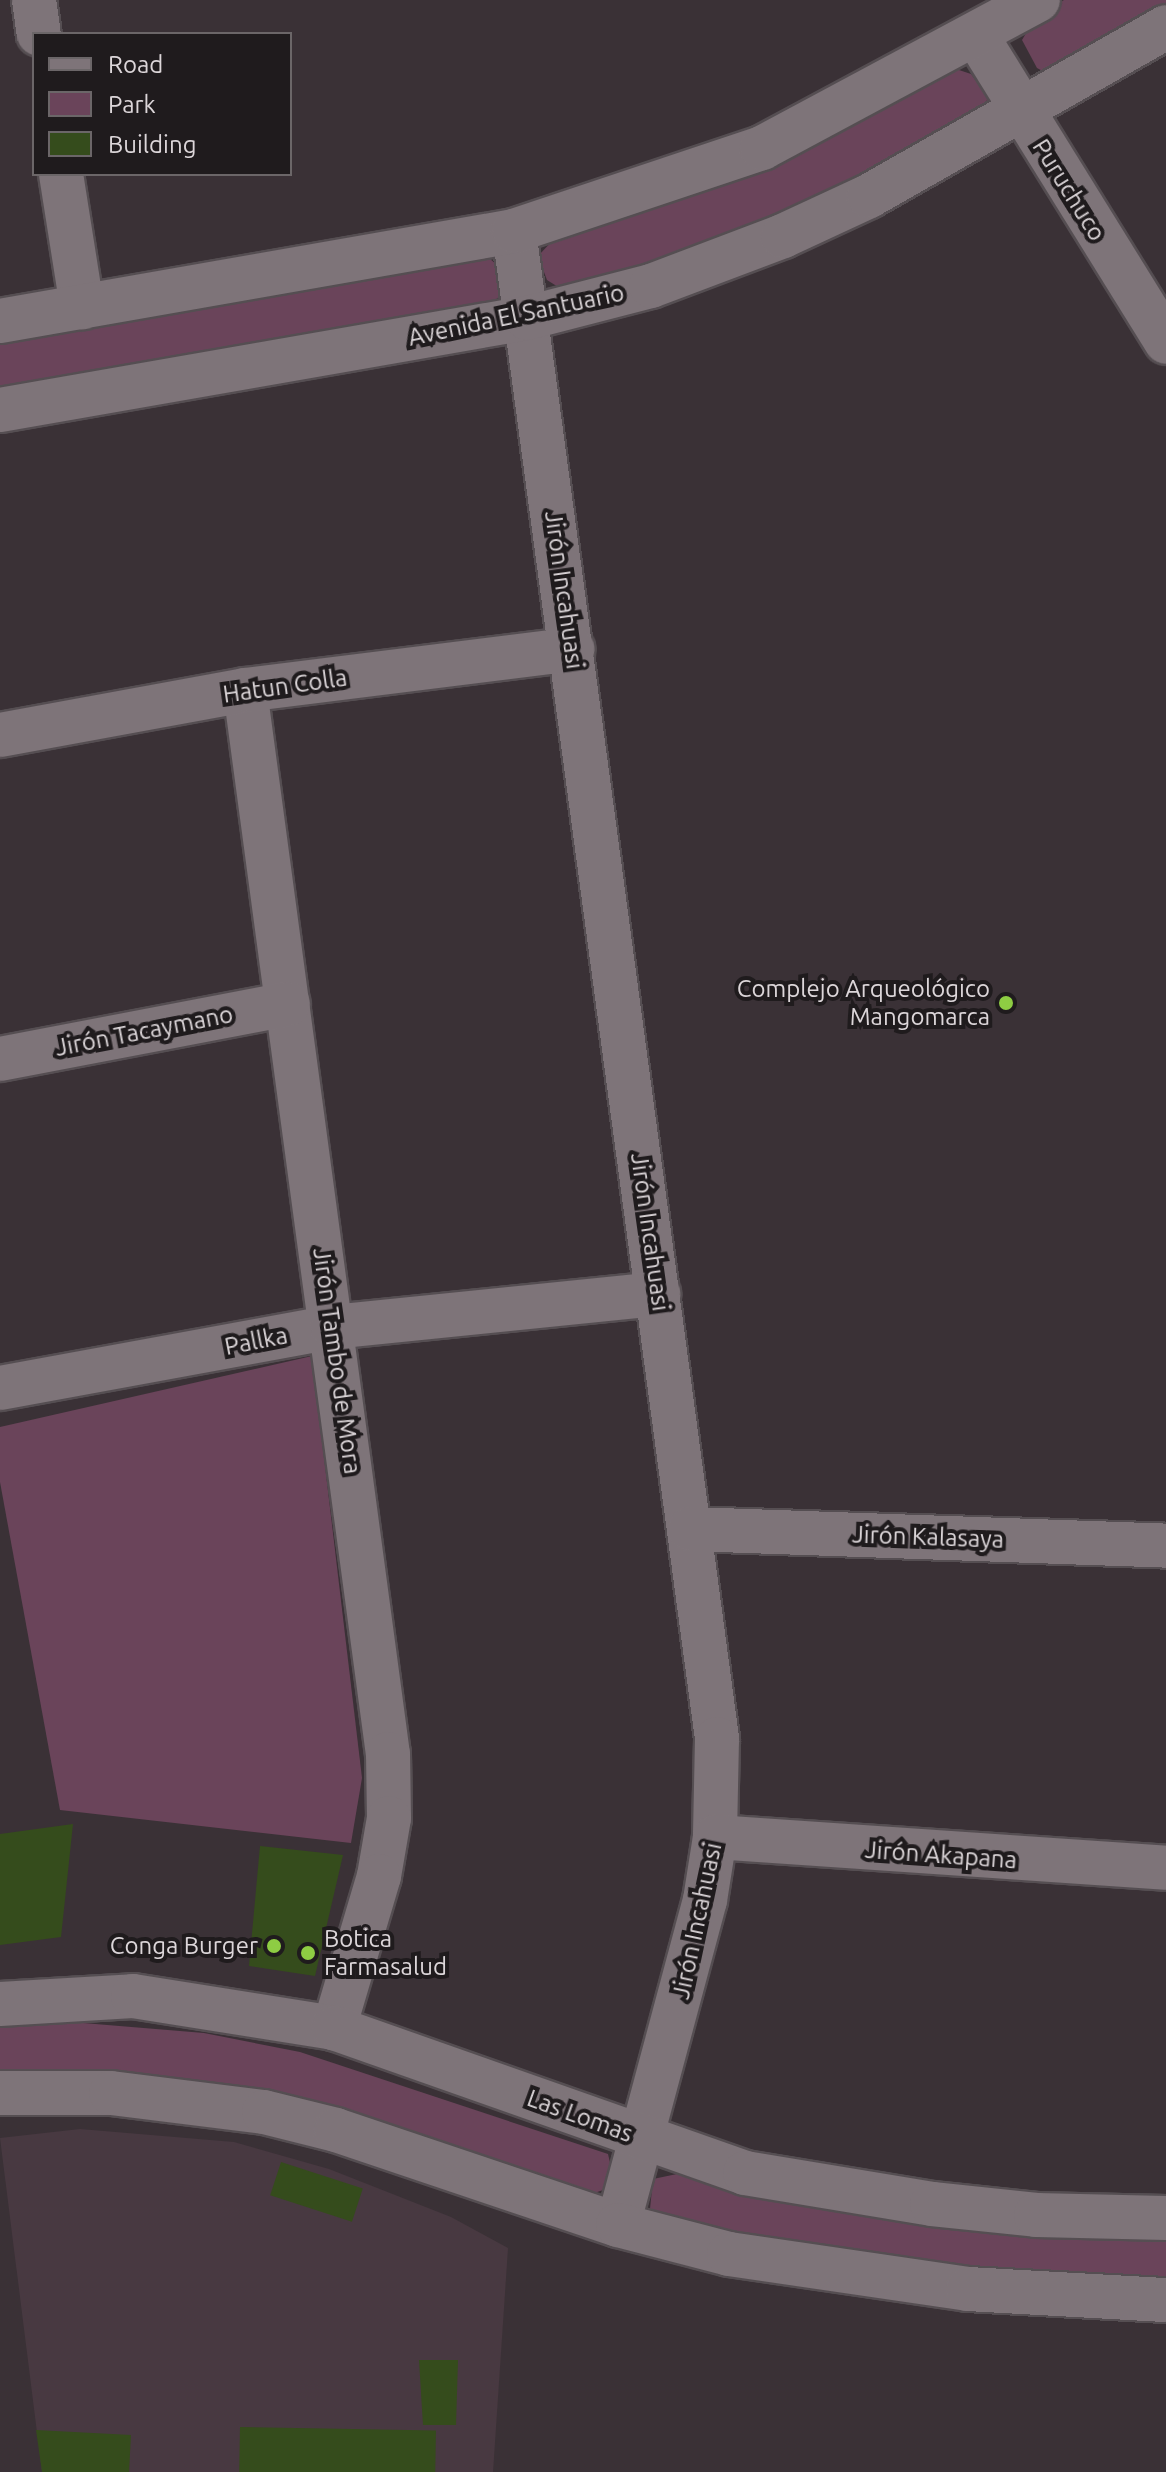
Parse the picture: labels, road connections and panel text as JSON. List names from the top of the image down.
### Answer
{
  "streets": {
    "street": [
      "Puruchuco",
      "Avenida El Santuario",
      "Jirón Incahuasi",
      "Hatun Colla",
      "Jirón Tacaymano",
      "Pallka",
      "Jirón Tambo de Mora",
      "Jirón Kalasaya",
      "Jirón Akapana",
      "Las Lomas"
    ]
  },
  "crossings": [
    ["Puruchuco", "Avenida El Santuario"],
    ["Avenida El Santuario", "Jirón Incahuasi"],
    ["Jirón Incahuasi", "Hatun Colla"],
    ["Jirón Incahuasi", "Pallka"],
    ["Jirón Incahuasi", "Jirón Kalasaya"],
    ["Jirón Incahuasi", "Jirón Akapana"],
    ["Jirón Incahuasi", "Las Lomas"],
    ["Hatun Colla", "Jirón Tambo de Mora"],
    ["Jirón Tacaymano", "Jirón Tambo de Mora"],
    ["Pallka", "Jirón Tambo de Mora"],
    ["Jirón Tambo de Mora", "Las Lomas"]
  ],
  "places": ["Complejo Arqueológico Mangomarca", "Conga Burger", "Botica Farmasalud"],
  "legend": ["Road", "Park", "Building"]
}
